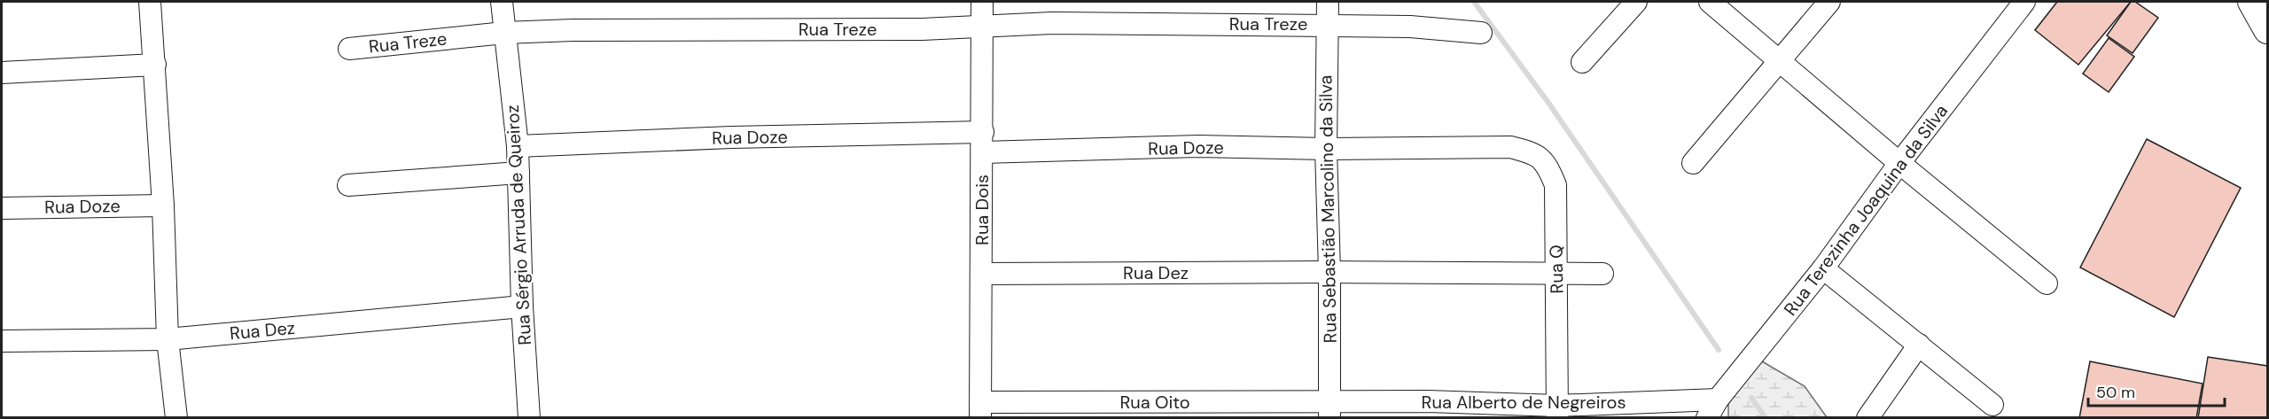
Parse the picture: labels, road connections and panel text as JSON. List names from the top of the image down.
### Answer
{
  "streets": {
    "street": [
      "Rua Treze",
      "Rua Doze",
      "Rua Sebastião Marcolino da Silva",
      "Rua Dois",
      "Rua Terezinha Joaquina da Silva",
      "Rua Sérgio Arruda de Queiroz",
      "Rua Q",
      "Rua Dez",
      "Rua Oito",
      "Rua Alberto de Negreiros"
    ]
  },
  "crossings": [
    ["Rua Treze", "Rua Sebastião Marcolino da Silva"],
    ["Rua Treze", "Rua Dois"],
    ["Rua Treze", "Rua Sérgio Arruda de Queiroz"],
    ["Rua Doze", "Rua Sebastião Marcolino da Silva"],
    ["Rua Doze", "Rua Dois"],
    ["Rua Doze", "Rua Sérgio Arruda de Queiroz"],
    ["Rua Doze", "Rua Q"],
    ["Rua Sebastião Marcolino da Silva", "Rua Dez"],
    ["Rua Sebastião Marcolino da Silva", "Rua Oito"],
    ["Rua Sebastião Marcolino da Silva", "Rua Alberto de Negreiros"],
    ["Rua Dois", "Rua Dez"],
    ["Rua Dois", "Rua Oito"],
    ["Rua Terezinha Joaquina da Silva", "Rua Alberto de Negreiros"],
    ["Rua Sérgio Arruda de Queiroz", "Rua Dez"],
    ["Rua Q", "Rua Dez"],
    ["Rua Q", "Rua Alberto de Negreiros"],
    ["Rua Oito", "Rua Alberto de Negreiros"]
  ],
  "scale_bar": "50 m"
}
